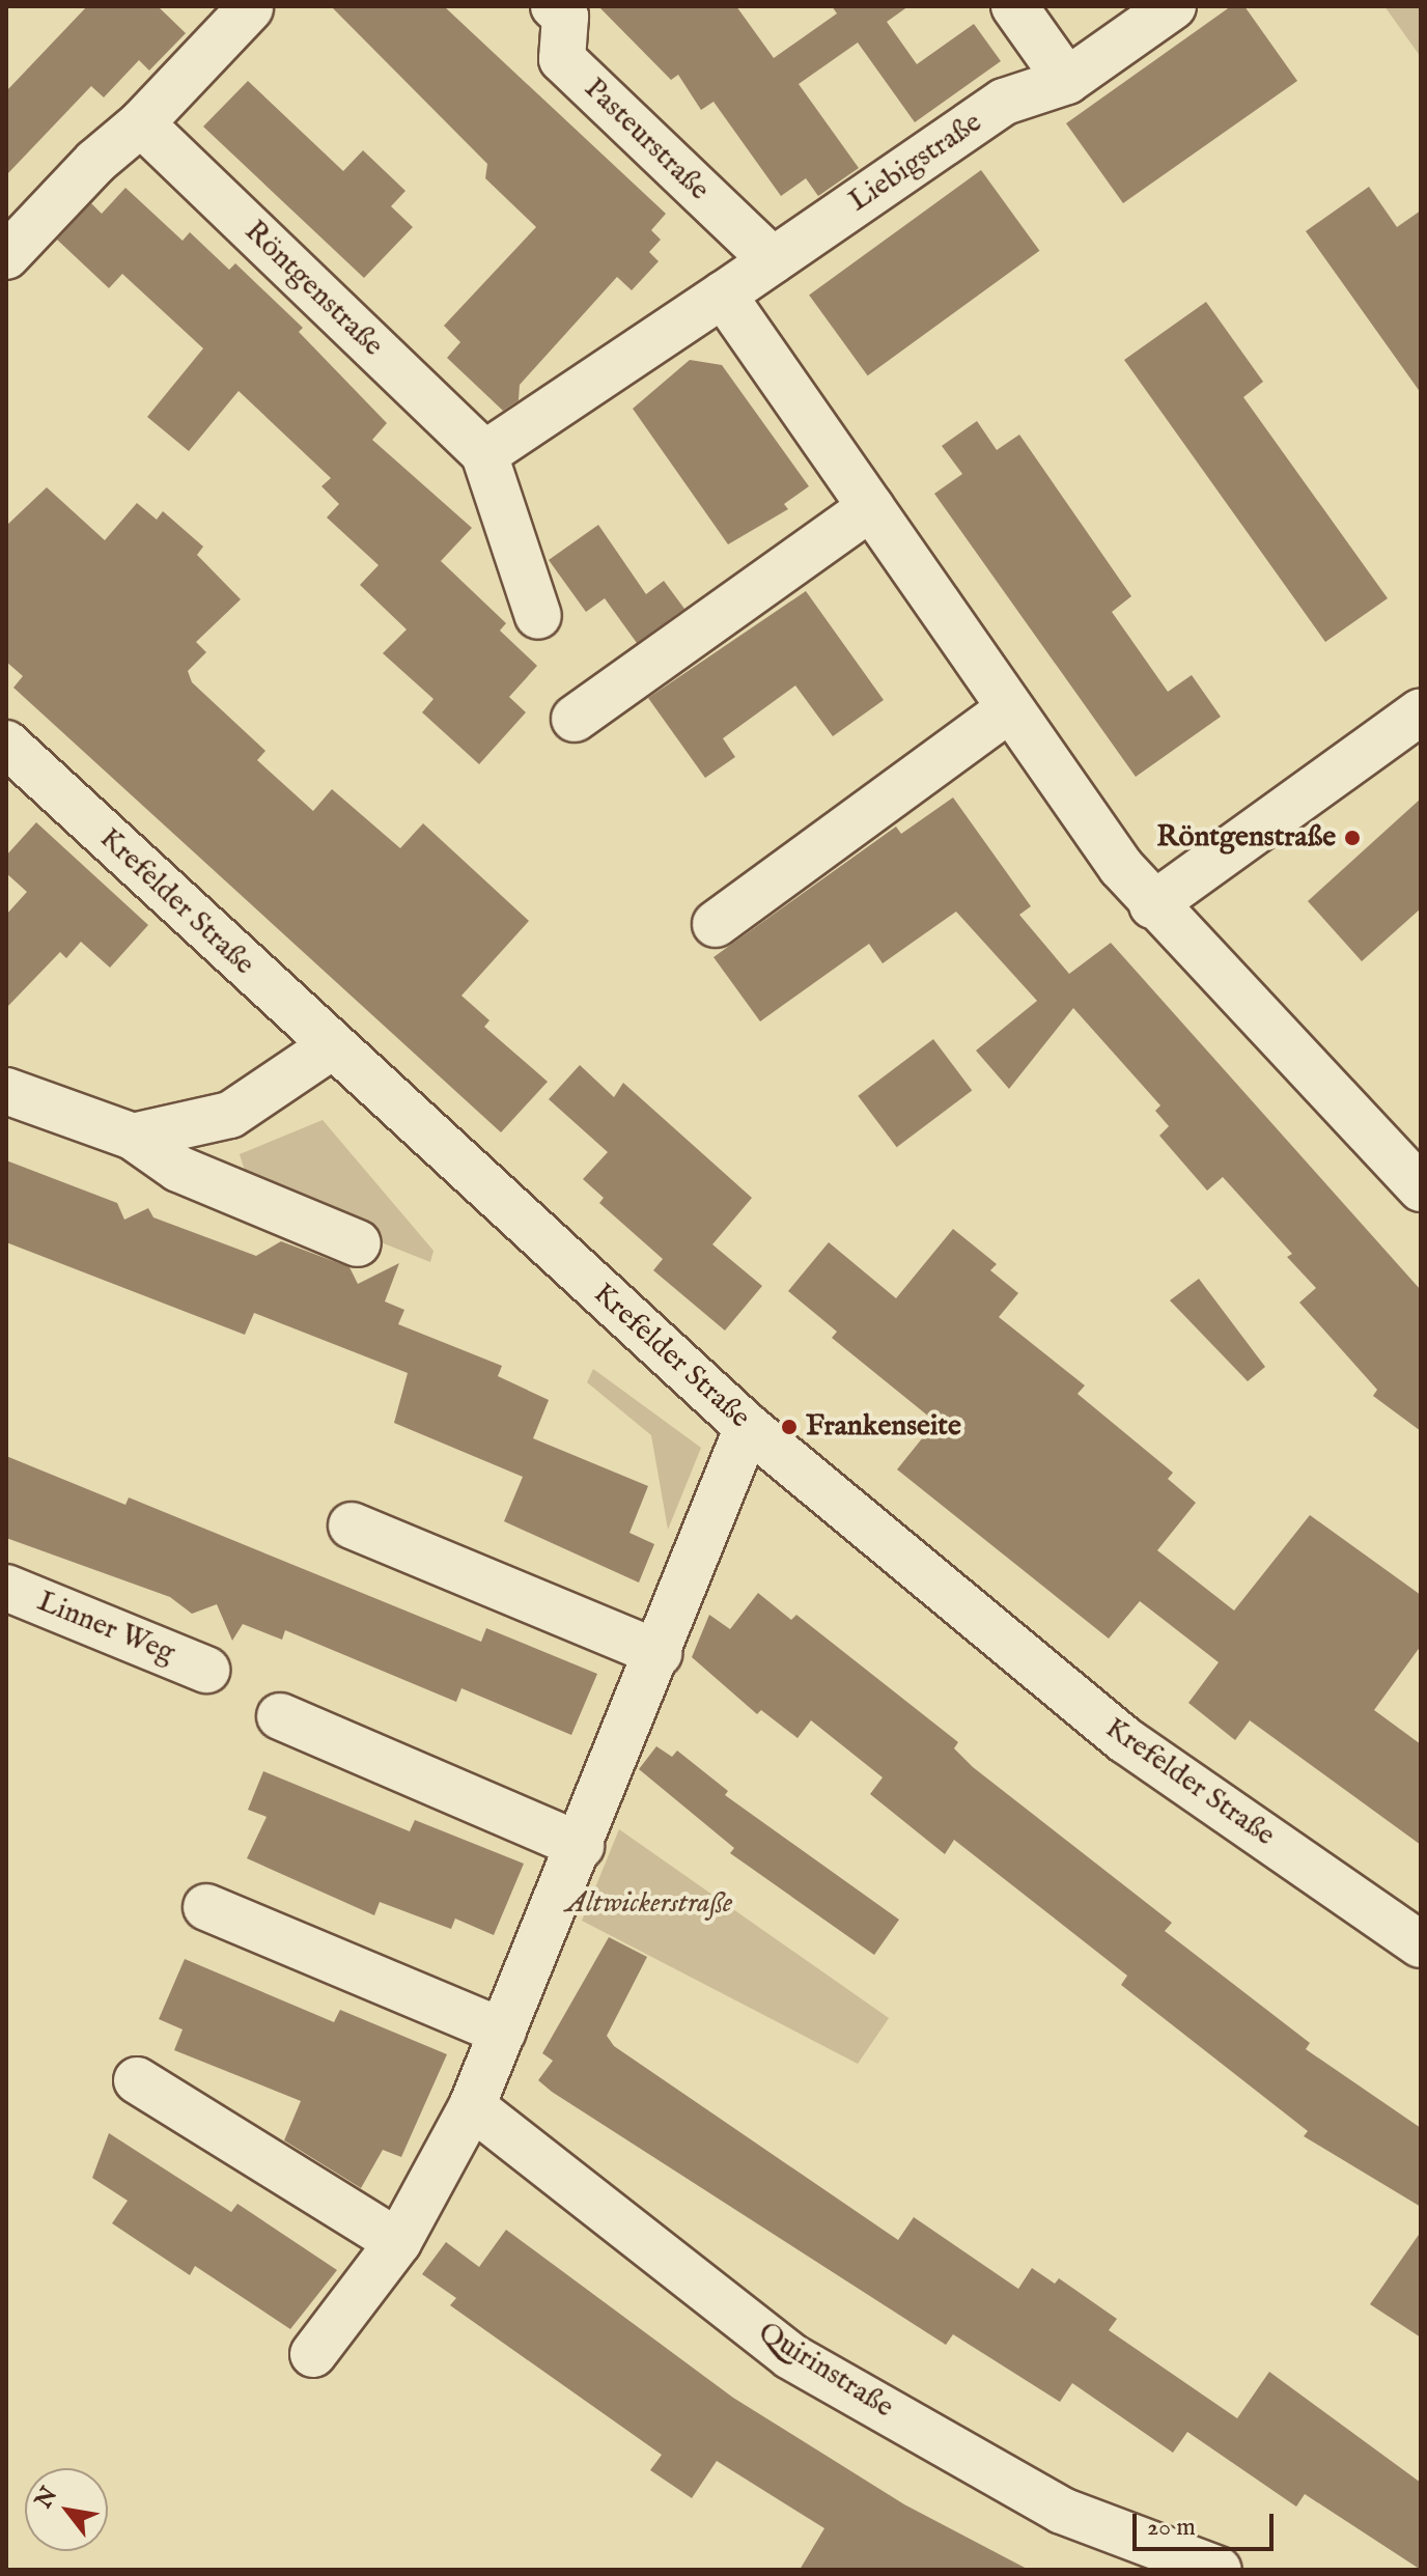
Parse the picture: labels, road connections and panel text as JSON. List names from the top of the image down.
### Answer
{
  "streets": {
    "street": [
      "Pasteurstraße",
      "Liebigstraße",
      "Röntgenstraße",
      "Krefelder Straße",
      "Linner Weg",
      "Quirinstraße"
    ]
  },
  "crossings": [
    ["Pasteurstraße", "Liebigstraße"]
  ],
  "parks": ["Altwickerstraße"],
  "places": ["Röntgenstraße", "Frankenseite"],
  "scale_bar": "20 m",
  "north": "top left"
}
